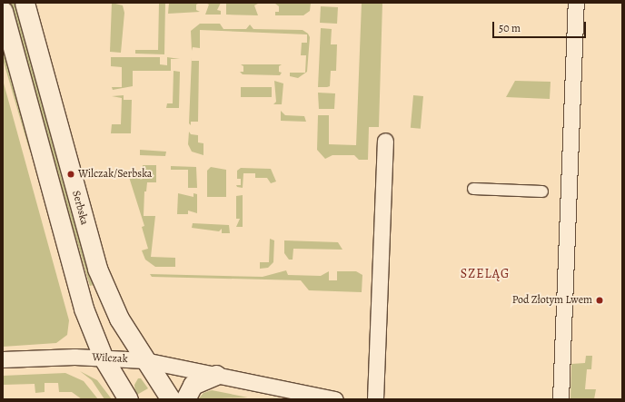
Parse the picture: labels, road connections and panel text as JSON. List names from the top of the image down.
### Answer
{
  "streets": {
    "street": ["Serbska", "Wilczak"]
  },
  "crossings": [
    ["Serbska", "Wilczak"]
  ],
  "districts": ["SZELĄG"],
  "places": ["Wilczak/Serbska", "Pod Złotym Lwem"],
  "scale_bar": "50 m"
}
